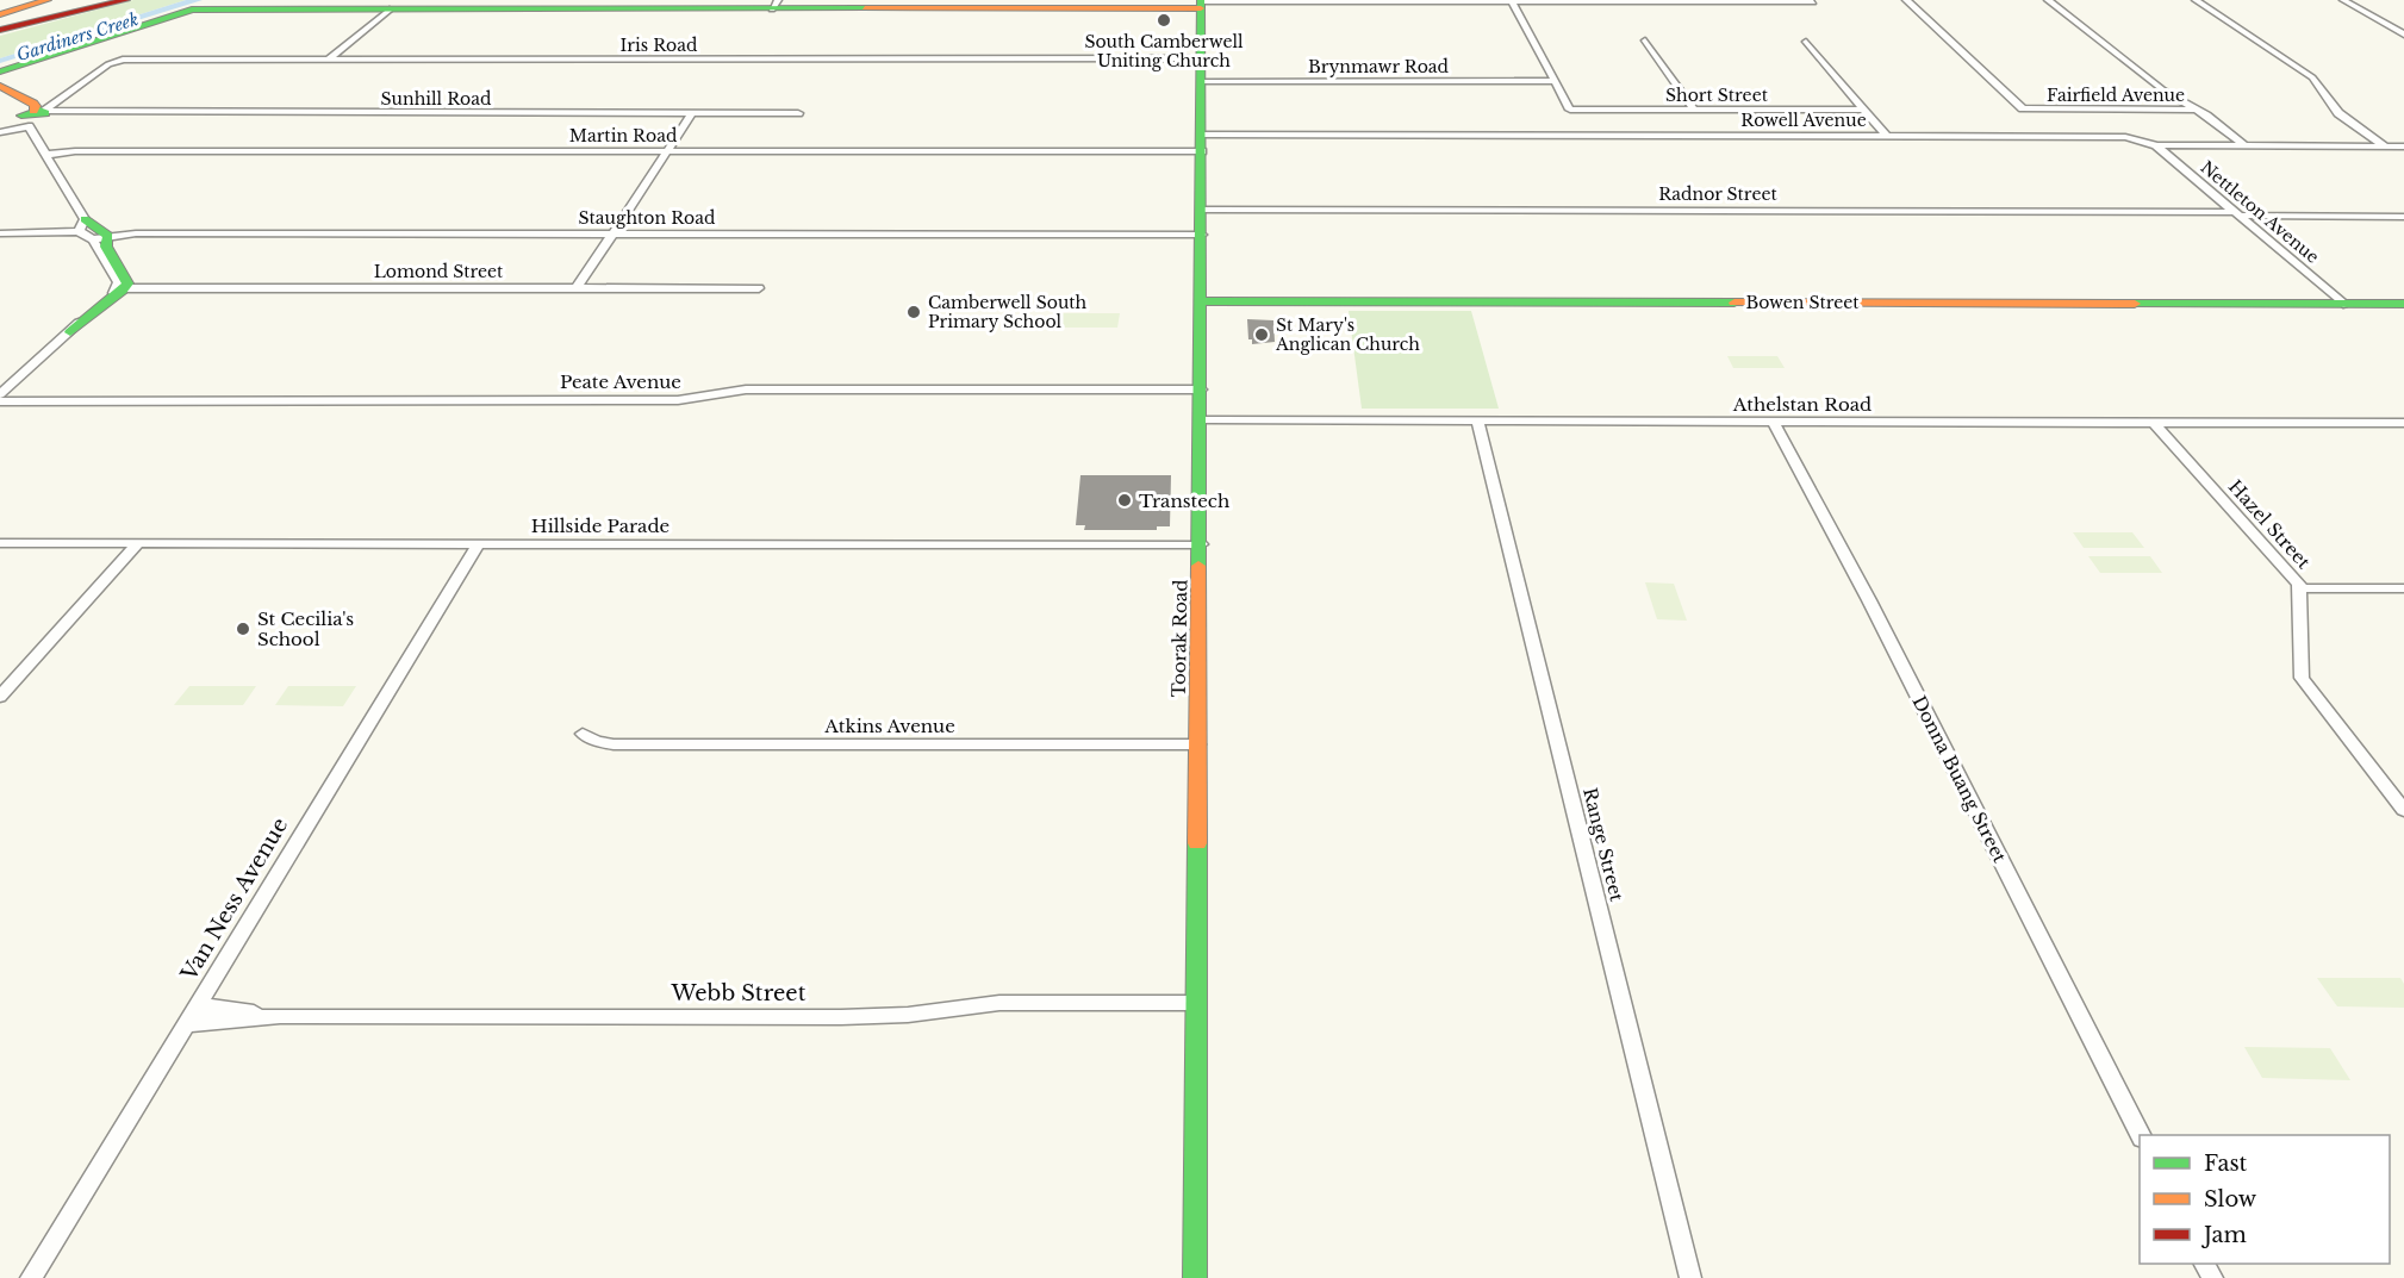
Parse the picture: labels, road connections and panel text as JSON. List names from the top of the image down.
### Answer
{
  "streets": {
    "main road": ["Bowen Street", "Toorak Road"],
    "street": [
      "Iris Road",
      "Brynmawr Road",
      "Short Street",
      "Fairfield Avenue",
      "Sunhill Road",
      "Rowell Avenue",
      "Martin Road",
      "Radnor Street",
      "Nettleton Avenue",
      "Staughton Road",
      "Lomond Street",
      "Peate Avenue",
      "Athelstan Road",
      "Hazel Street",
      "Hillside Parade",
      "Atkins Avenue",
      "Donna Buang Street",
      "Range Street",
      "Van Ness Avenue",
      "Webb Street"
    ]
  },
  "crossings": [
    ["Iris Road", "Sunhill Road"],
    ["Iris Road", "Toorak Road"],
    ["Brynmawr Road", "Short Street"],
    ["Brynmawr Road", "Toorak Road"],
    ["Rowell Avenue", "Martin Road"],
    ["Rowell Avenue", "Nettleton Avenue"],
    ["Rowell Avenue", "Toorak Road"],
    ["Martin Road", "Toorak Road"],
    ["Radnor Street", "Nettleton Avenue"],
    ["Radnor Street", "Toorak Road"],
    ["Nettleton Avenue", "Bowen Street"],
    ["Staughton Road", "Toorak Road"],
    ["Bowen Street", "Toorak Road"],
    ["Peate Avenue", "Toorak Road"],
    ["Athelstan Road", "Hazel Street"],
    ["Athelstan Road", "Toorak Road"],
    ["Athelstan Road", "Donna Buang Street"],
    ["Athelstan Road", "Range Street"],
    ["Hillside Parade", "Toorak Road"],
    ["Hillside Parade", "Van Ness Avenue"],
    ["Toorak Road", "Atkins Avenue"],
    ["Toorak Road", "Webb Street"],
    ["Van Ness Avenue", "Webb Street"]
  ],
  "water": ["Gardiners Creek"],
  "places": [
    "South Camberwell Uniting Church",
    "Camberwell South Primary School",
    "St Mary's Anglican Church",
    "Transtech",
    "St Cecilia's School"
  ],
  "legend": ["Fast", "Slow", "Jam"]
}
